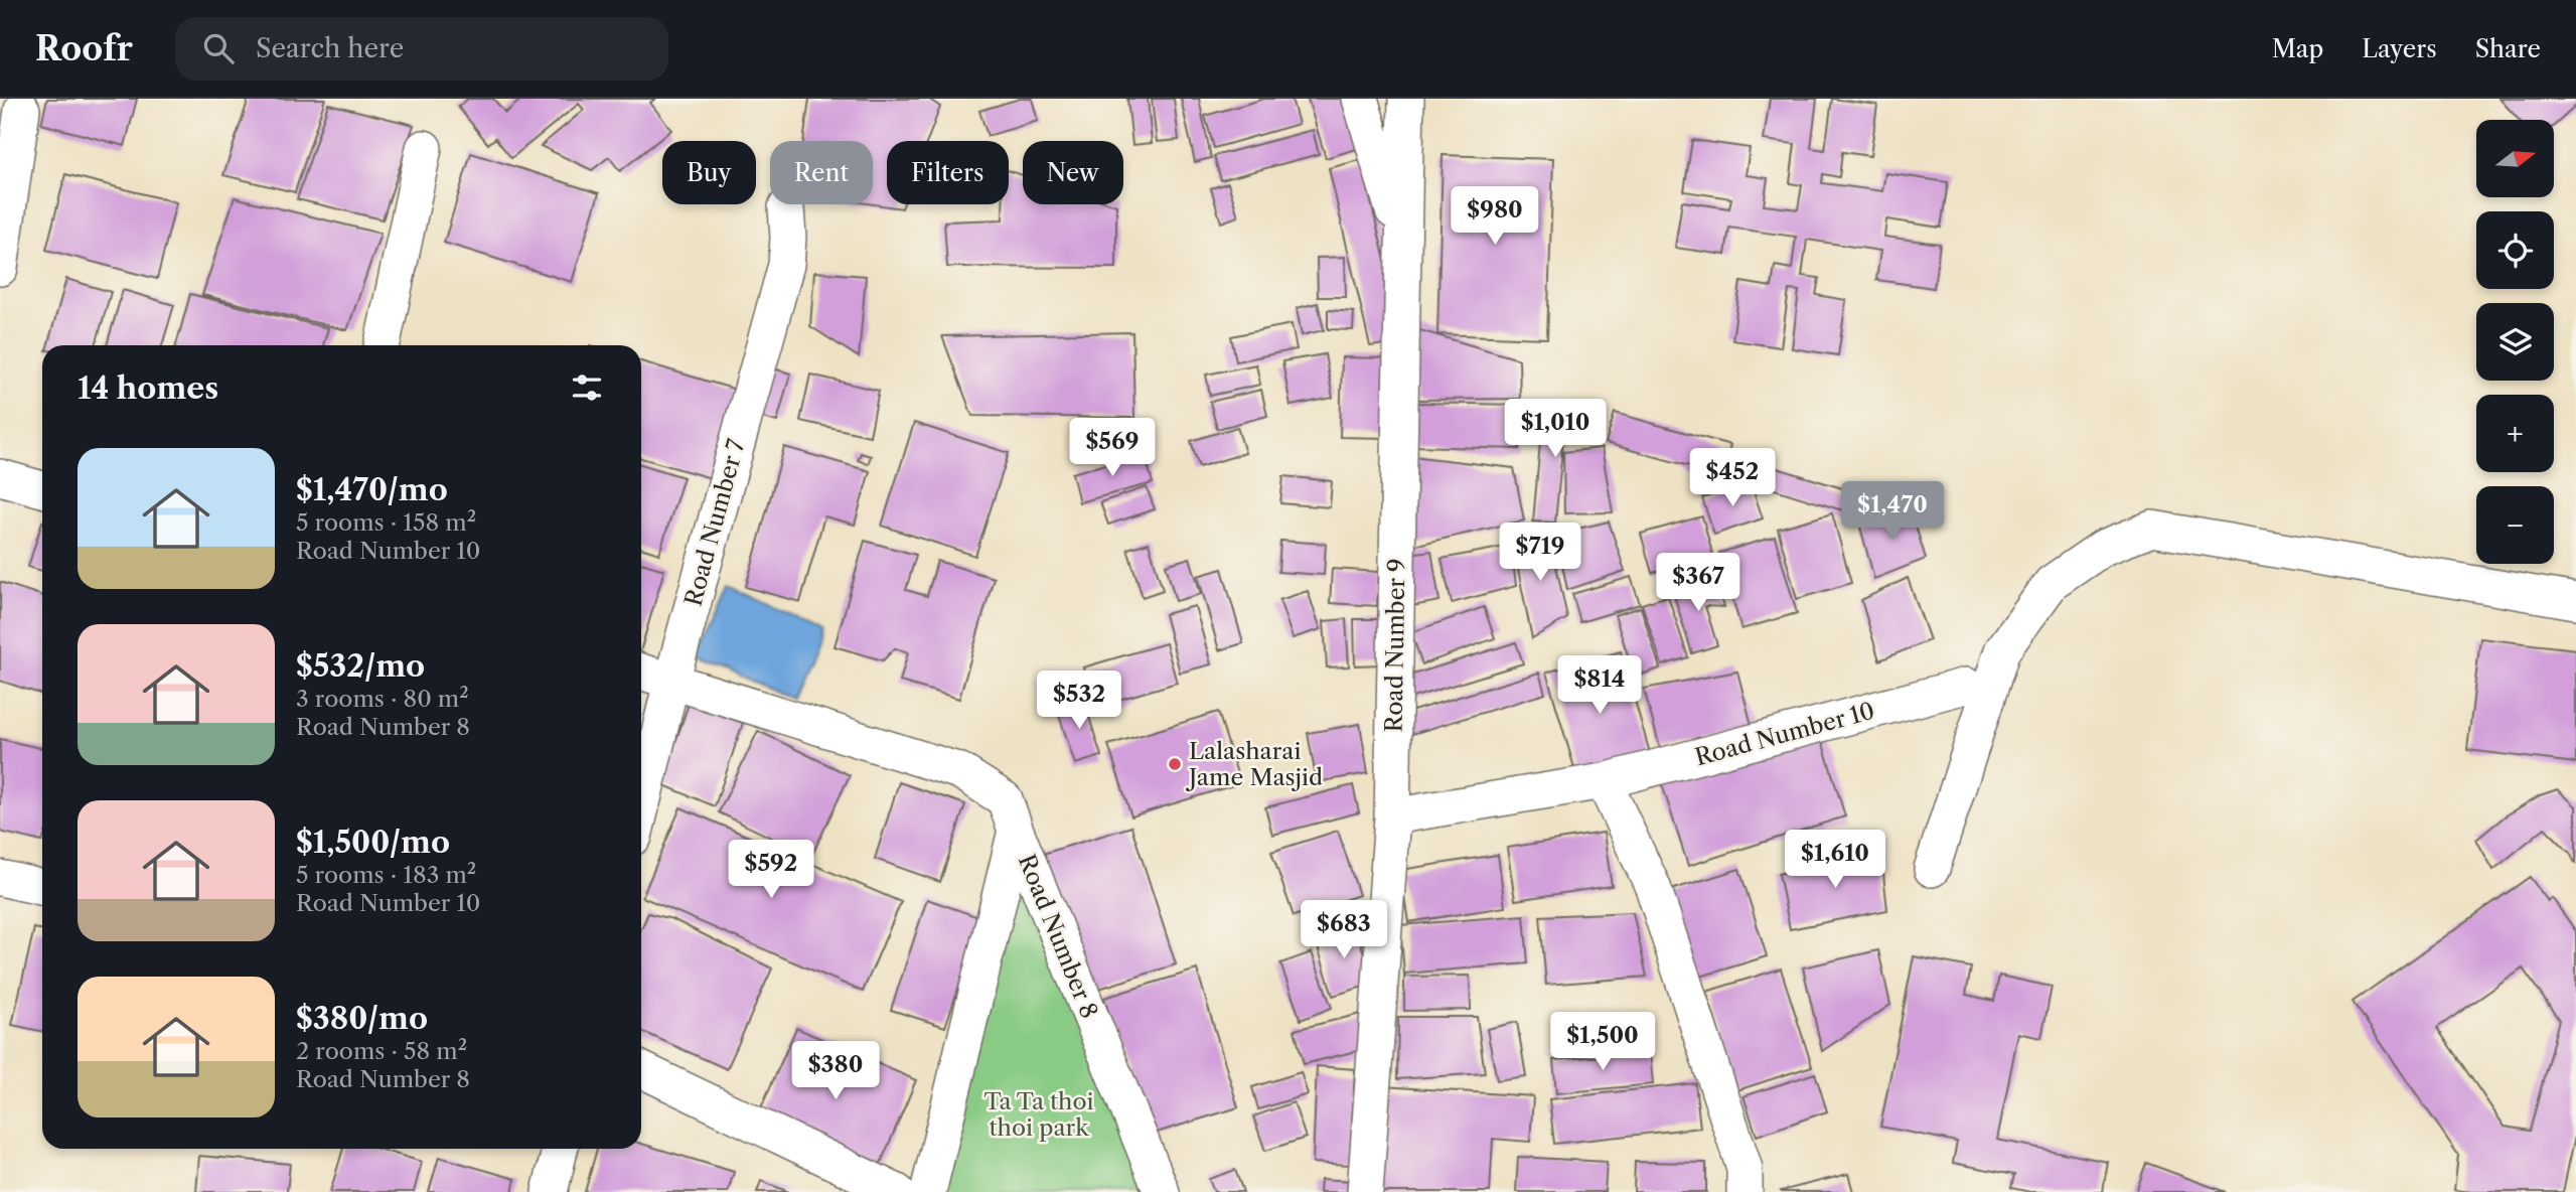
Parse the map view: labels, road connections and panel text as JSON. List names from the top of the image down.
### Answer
{
  "streets": {
    "street": [
      "Road Number 7",
      "Road Number 9",
      "Road Number 10",
      "Road Number 8"
    ]
  },
  "crossings": [
    ["Road Number 9", "Road Number 10"]
  ],
  "parks": ["Ta Ta thoi thoi park"],
  "places": ["Lalasharai Jame Masjid"],
  "north": "right",
  "page": {
    "header": "Roofr",
    "search": "Search here",
    "nav": ["Map", "Layers", "Share"],
    "map_buttons": ["+", "−"],
    "chip": [
      "Buy",
      "Rent",
      "Filters",
      "New"
    ],
    "price": [
      "$980",
      "$1,010",
      "$569",
      "$452",
      "$1,470",
      "$719",
      "$367",
      "$814",
      "$532",
      "$1,610",
      "$592",
      "$683",
      "$1,500",
      "$380"
    ],
    "heading": "14 homes",
    "list": [
      {
        "name": "$1,470/mo",
        "note": "5 rooms · 158 m² · Road Number 10"
      },
      {
        "name": "$532/mo",
        "note": "3 rooms · 80 m² · Road Number 8"
      },
      {
        "name": "$1,500/mo",
        "note": "5 rooms · 183 m² · Road Number 10"
      },
      {
        "name": "$380/mo",
        "note": "2 rooms · 58 m² · Road Number 8"
      }
    ]
  }
}
